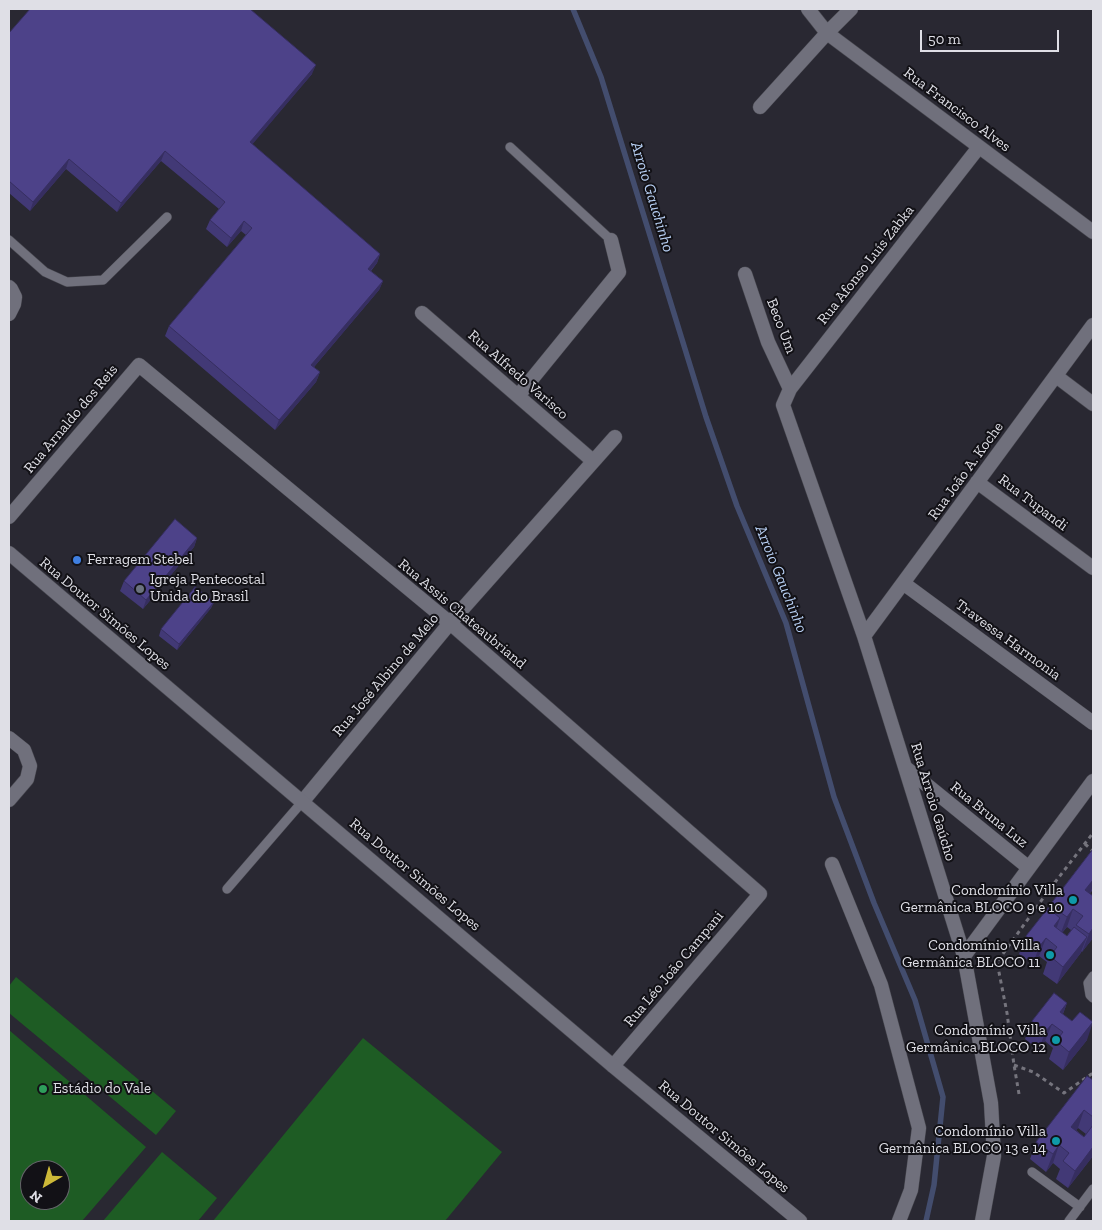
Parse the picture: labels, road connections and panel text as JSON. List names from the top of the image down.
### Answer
{
  "streets": {
    "street": [
      "Rua Francisco Alves",
      "Rua Afonso Luís Zabka",
      "Beco Um",
      "Rua Alfredo Varisco",
      "Rua Arnaldo dos Reis",
      "Rua João A. Koche",
      "Rua Tupandi",
      "Rua Doutor Simões Lopes",
      "Rua Assis Chateaubriand",
      "Travessa Harmonia",
      "Rua José Albino de Melo",
      "Rua Arroio Gaúcho",
      "Rua Bruna Luz",
      "Rua Léo João Campani"
    ]
  },
  "crossings": [
    ["Rua Francisco Alves", "Rua Afonso Luís Zabka"],
    ["Rua Afonso Luís Zabka", "Beco Um"],
    ["Rua Afonso Luís Zabka", "Rua Arroio Gaúcho"],
    ["Rua Alfredo Varisco", "Rua José Albino de Melo"],
    ["Rua Arnaldo dos Reis", "Rua Assis Chateaubriand"],
    ["Rua João A. Koche", "Rua Tupandi"],
    ["Rua João A. Koche", "Travessa Harmonia"],
    ["Rua João A. Koche", "Rua Arroio Gaúcho"],
    ["Rua Doutor Simões Lopes", "Rua José Albino de Melo"],
    ["Rua Doutor Simões Lopes", "Rua Léo João Campani"],
    ["Rua Assis Chateaubriand", "Rua José Albino de Melo"],
    ["Rua Assis Chateaubriand", "Rua Léo João Campani"],
    ["Rua Arroio Gaúcho", "Rua Bruna Luz"]
  ],
  "water": ["Arroio Gauchinho"],
  "places": [
    "Ferragem Stebel",
    "Igreja Pentecostal Unida do Brasil",
    "Condomínio Villa Germânica BLOCO 9 e 10",
    "Condomínio Villa Germânica BLOCO 11",
    "Condomínio Villa Germânica BLOCO 12",
    "Estádio do Vale",
    "Condomínio Villa Germânica BLOCO 13 e 14"
  ],
  "scale_bar": "50 m",
  "north": "bottom left"
}
